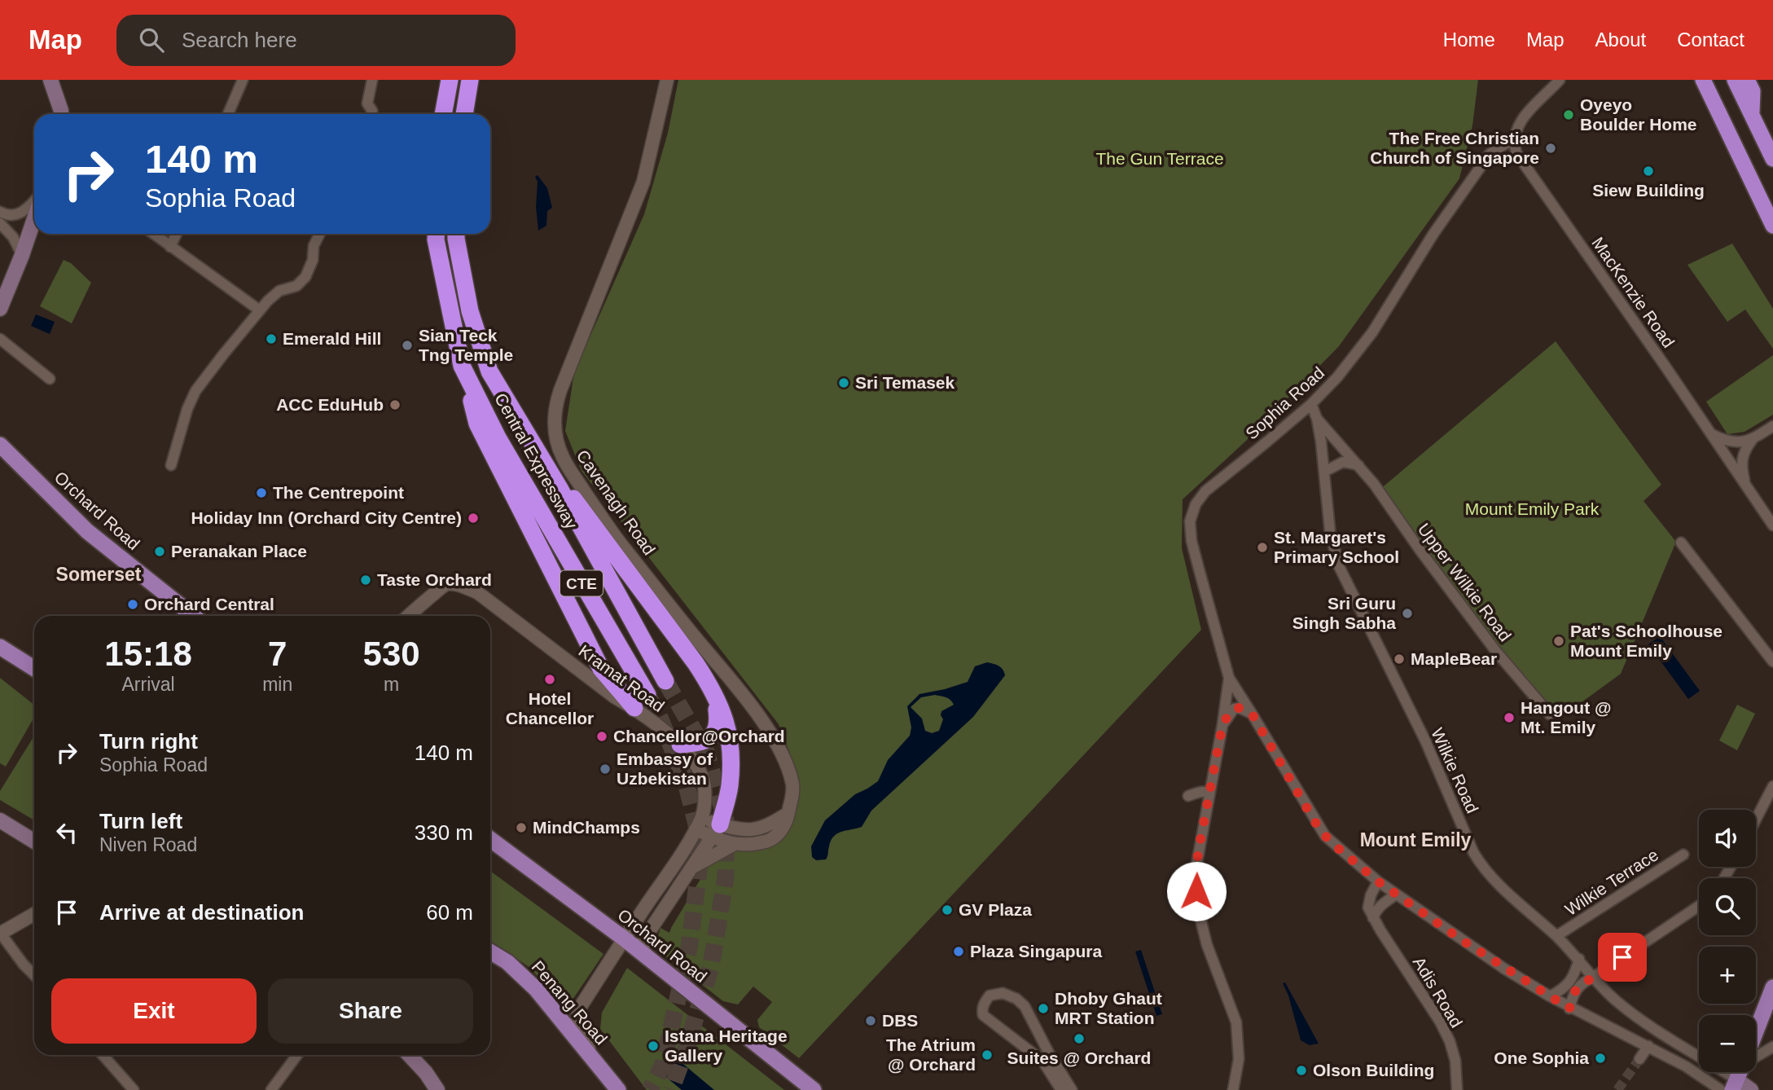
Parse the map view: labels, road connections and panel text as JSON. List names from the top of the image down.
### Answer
{
  "streets": {
    "highway": ["Central Expressway", "CTE"],
    "main road": ["Orchard Road", "Penang Road"],
    "street": [
      "MacKenzie Road",
      "Sophia Road",
      "Cavenagh Road",
      "Upper Wilkie Road",
      "Kramat Road",
      "Wilkie Road",
      "Wilkie Terrace",
      "Adis Road"
    ]
  },
  "crossings": [
    ["MacKenzie Road", "Sophia Road"],
    ["Sophia Road", "Wilkie Road"],
    ["Cavenagh Road", "Kramat Road"],
    ["Upper Wilkie Road", "Wilkie Road"],
    ["Wilkie Road", "Wilkie Terrace"]
  ],
  "districts": ["Somerset", "Mount Emily"],
  "parks": ["The Gun Terrace", "Mount Emily Park"],
  "places": [
    "Oyeyo Boulder Home",
    "The Free Christian Church of Singapore",
    "Siew Building",
    "Emerald Hill",
    "Sian Teck Tng Temple",
    "Sri Temasek",
    "ACC EduHub",
    "The Centrepoint",
    "Holiday Inn (Orchard City Centre)",
    "St. Margaret's Primary School",
    "Peranakan Place",
    "Taste Orchard",
    "Orchard Central",
    "Sri Guru Singh Sabha",
    "Pat's Schoolhouse Mount Emily",
    "MapleBear",
    "Hotel Chancellor",
    "Hangout @ Mt. Emily",
    "Chancellor@Orchard",
    "Embassy of Uzbekistan",
    "MindChamps",
    "GV Plaza",
    "Plaza Singapura",
    "Dhoby Ghaut MRT Station",
    "DBS",
    "Suites @ Orchard",
    "Istana Heritage Gallery",
    "The Atrium @ Orchard",
    "One Sophia",
    "Olson Building"
  ],
  "page": {
    "header": "Map",
    "search": "Search here",
    "nav": [
      "Home",
      "Map",
      "About",
      "Contact"
    ],
    "turn": ["140 m", "Sophia Road"],
    "eta": [
      "15:18",
      "Arrival",
      "7",
      "min",
      "530",
      "m"
    ],
    "list": [
      {
        "name": "Turn right",
        "note": "Sophia Road",
        "value": "140 m"
      },
      {
        "name": "Turn left",
        "note": "Niven Road",
        "value": "330 m"
      },
      {
        "name": "Arrive at destination",
        "value": "60 m"
      }
    ],
    "map_buttons": ["+", "−"],
    "buttons": ["Exit", "Share"]
  }
}
